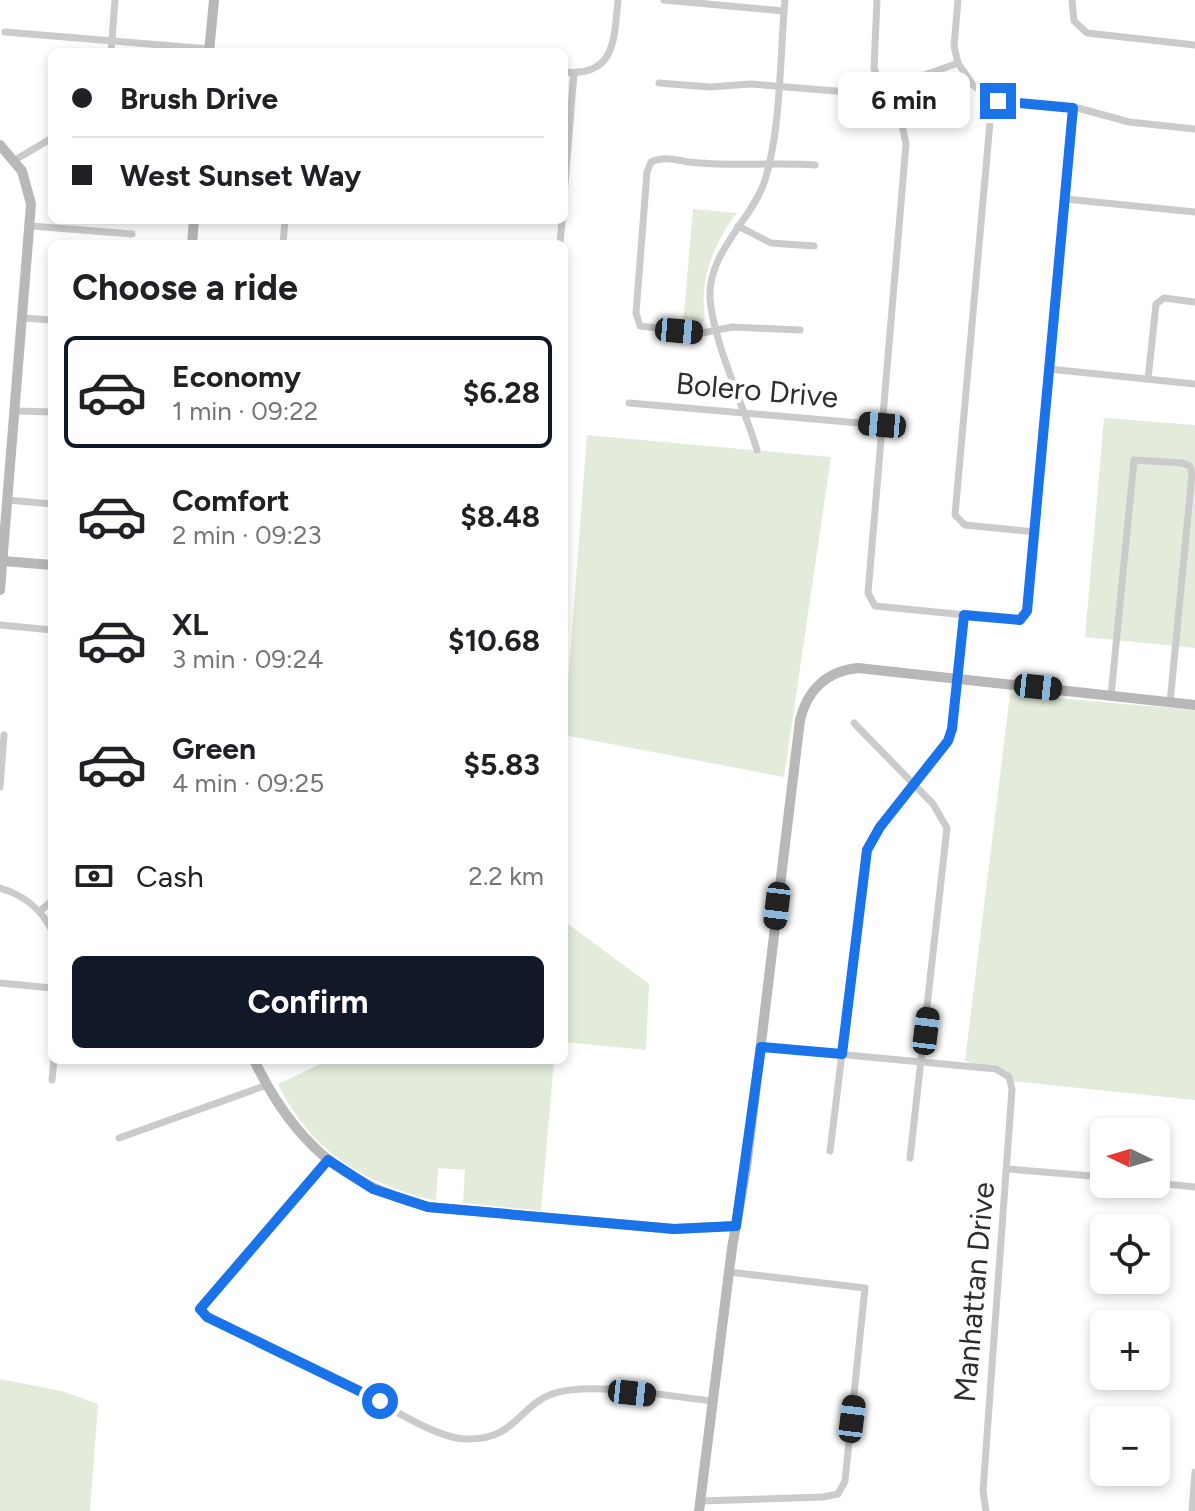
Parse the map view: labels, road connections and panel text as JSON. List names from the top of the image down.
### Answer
{
  "streets": {
    "street": ["Bolero Drive", "Manhattan Drive"]
  },
  "north": "left",
  "page": {
    "banner": ["Brush Drive", "West Sunset Way"],
    "bubble": "6 min",
    "heading": "Choose a ride",
    "list": [
      {
        "name": "Economy",
        "note": "1 min · 09:22",
        "value": "$6.28"
      },
      {
        "name": "Comfort",
        "note": "2 min · 09:23",
        "value": "$8.48"
      },
      {
        "name": "XL",
        "note": "3 min · 09:24",
        "value": "$10.68"
      },
      {
        "name": "Green",
        "note": "4 min · 09:25",
        "value": "$5.83"
      }
    ],
    "pay": ["Cash", "2.2 km"],
    "buttons": "Confirm",
    "map_buttons": ["+", "−"]
  }
}
